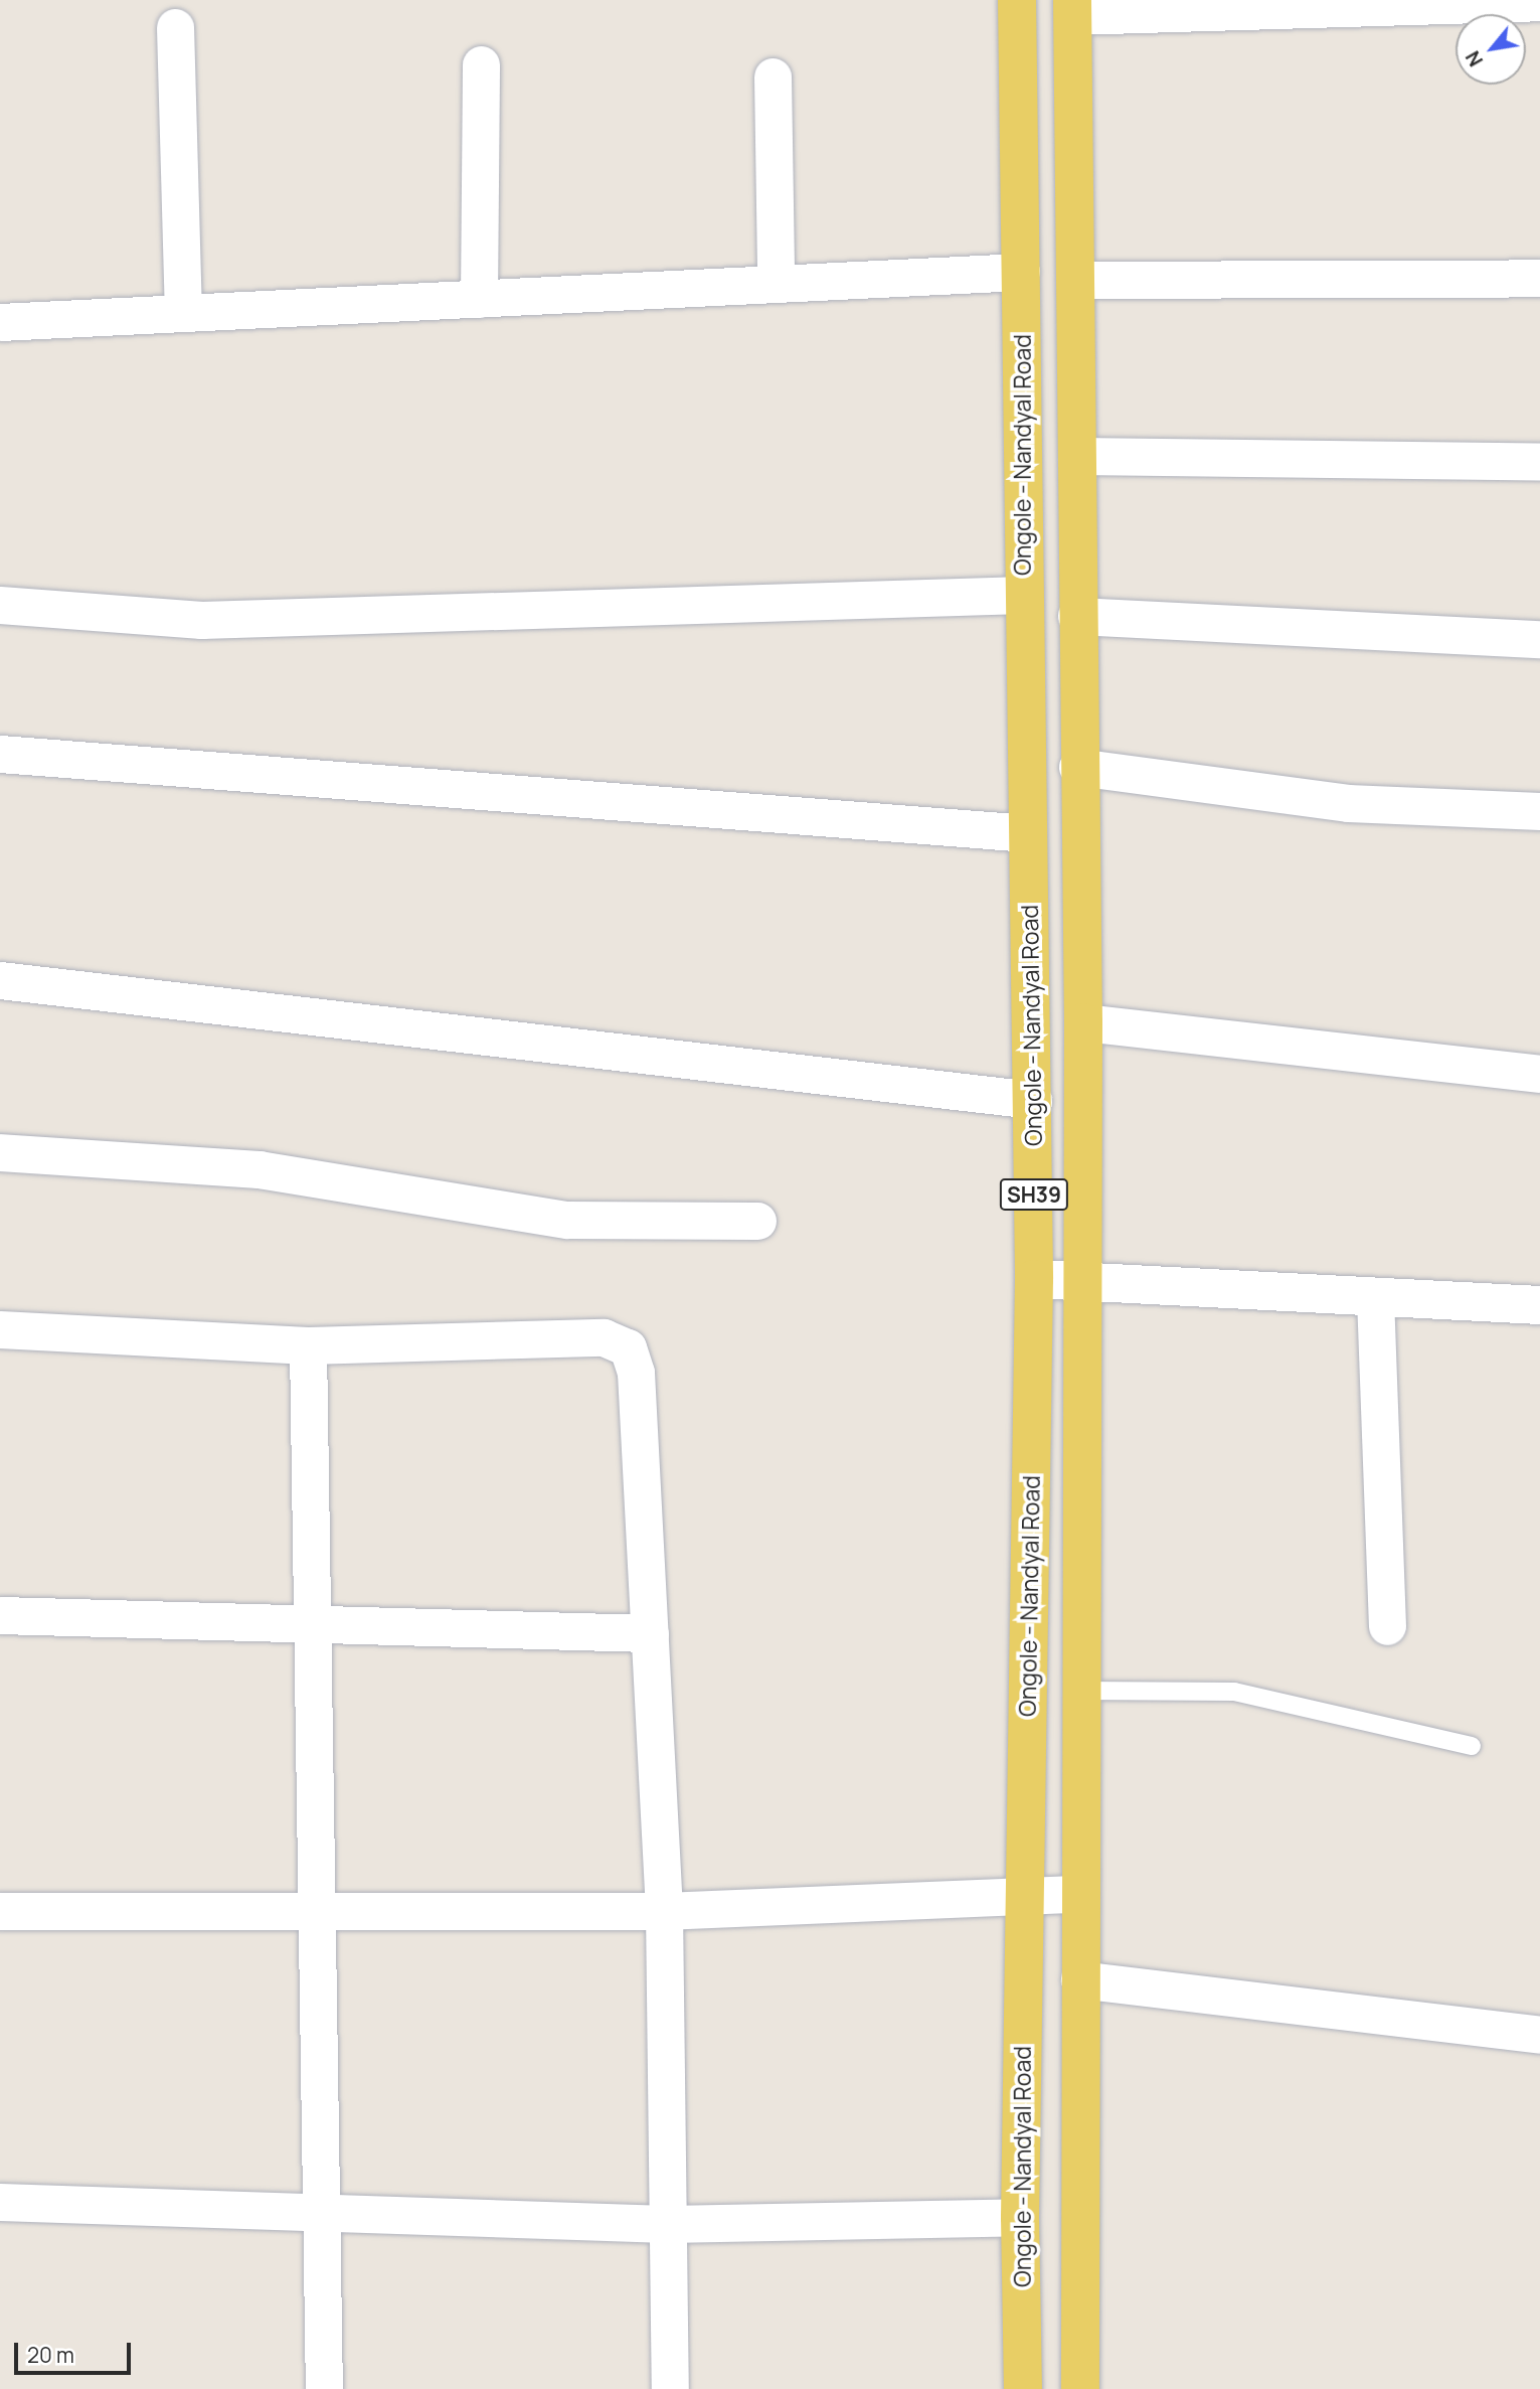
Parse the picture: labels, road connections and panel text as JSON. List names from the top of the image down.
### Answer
{
  "streets": {
    "main road": ["Ongole - Nandyal Road", "SH39"]
  },
  "scale_bar": "20 m",
  "north": "bottom left"
}
